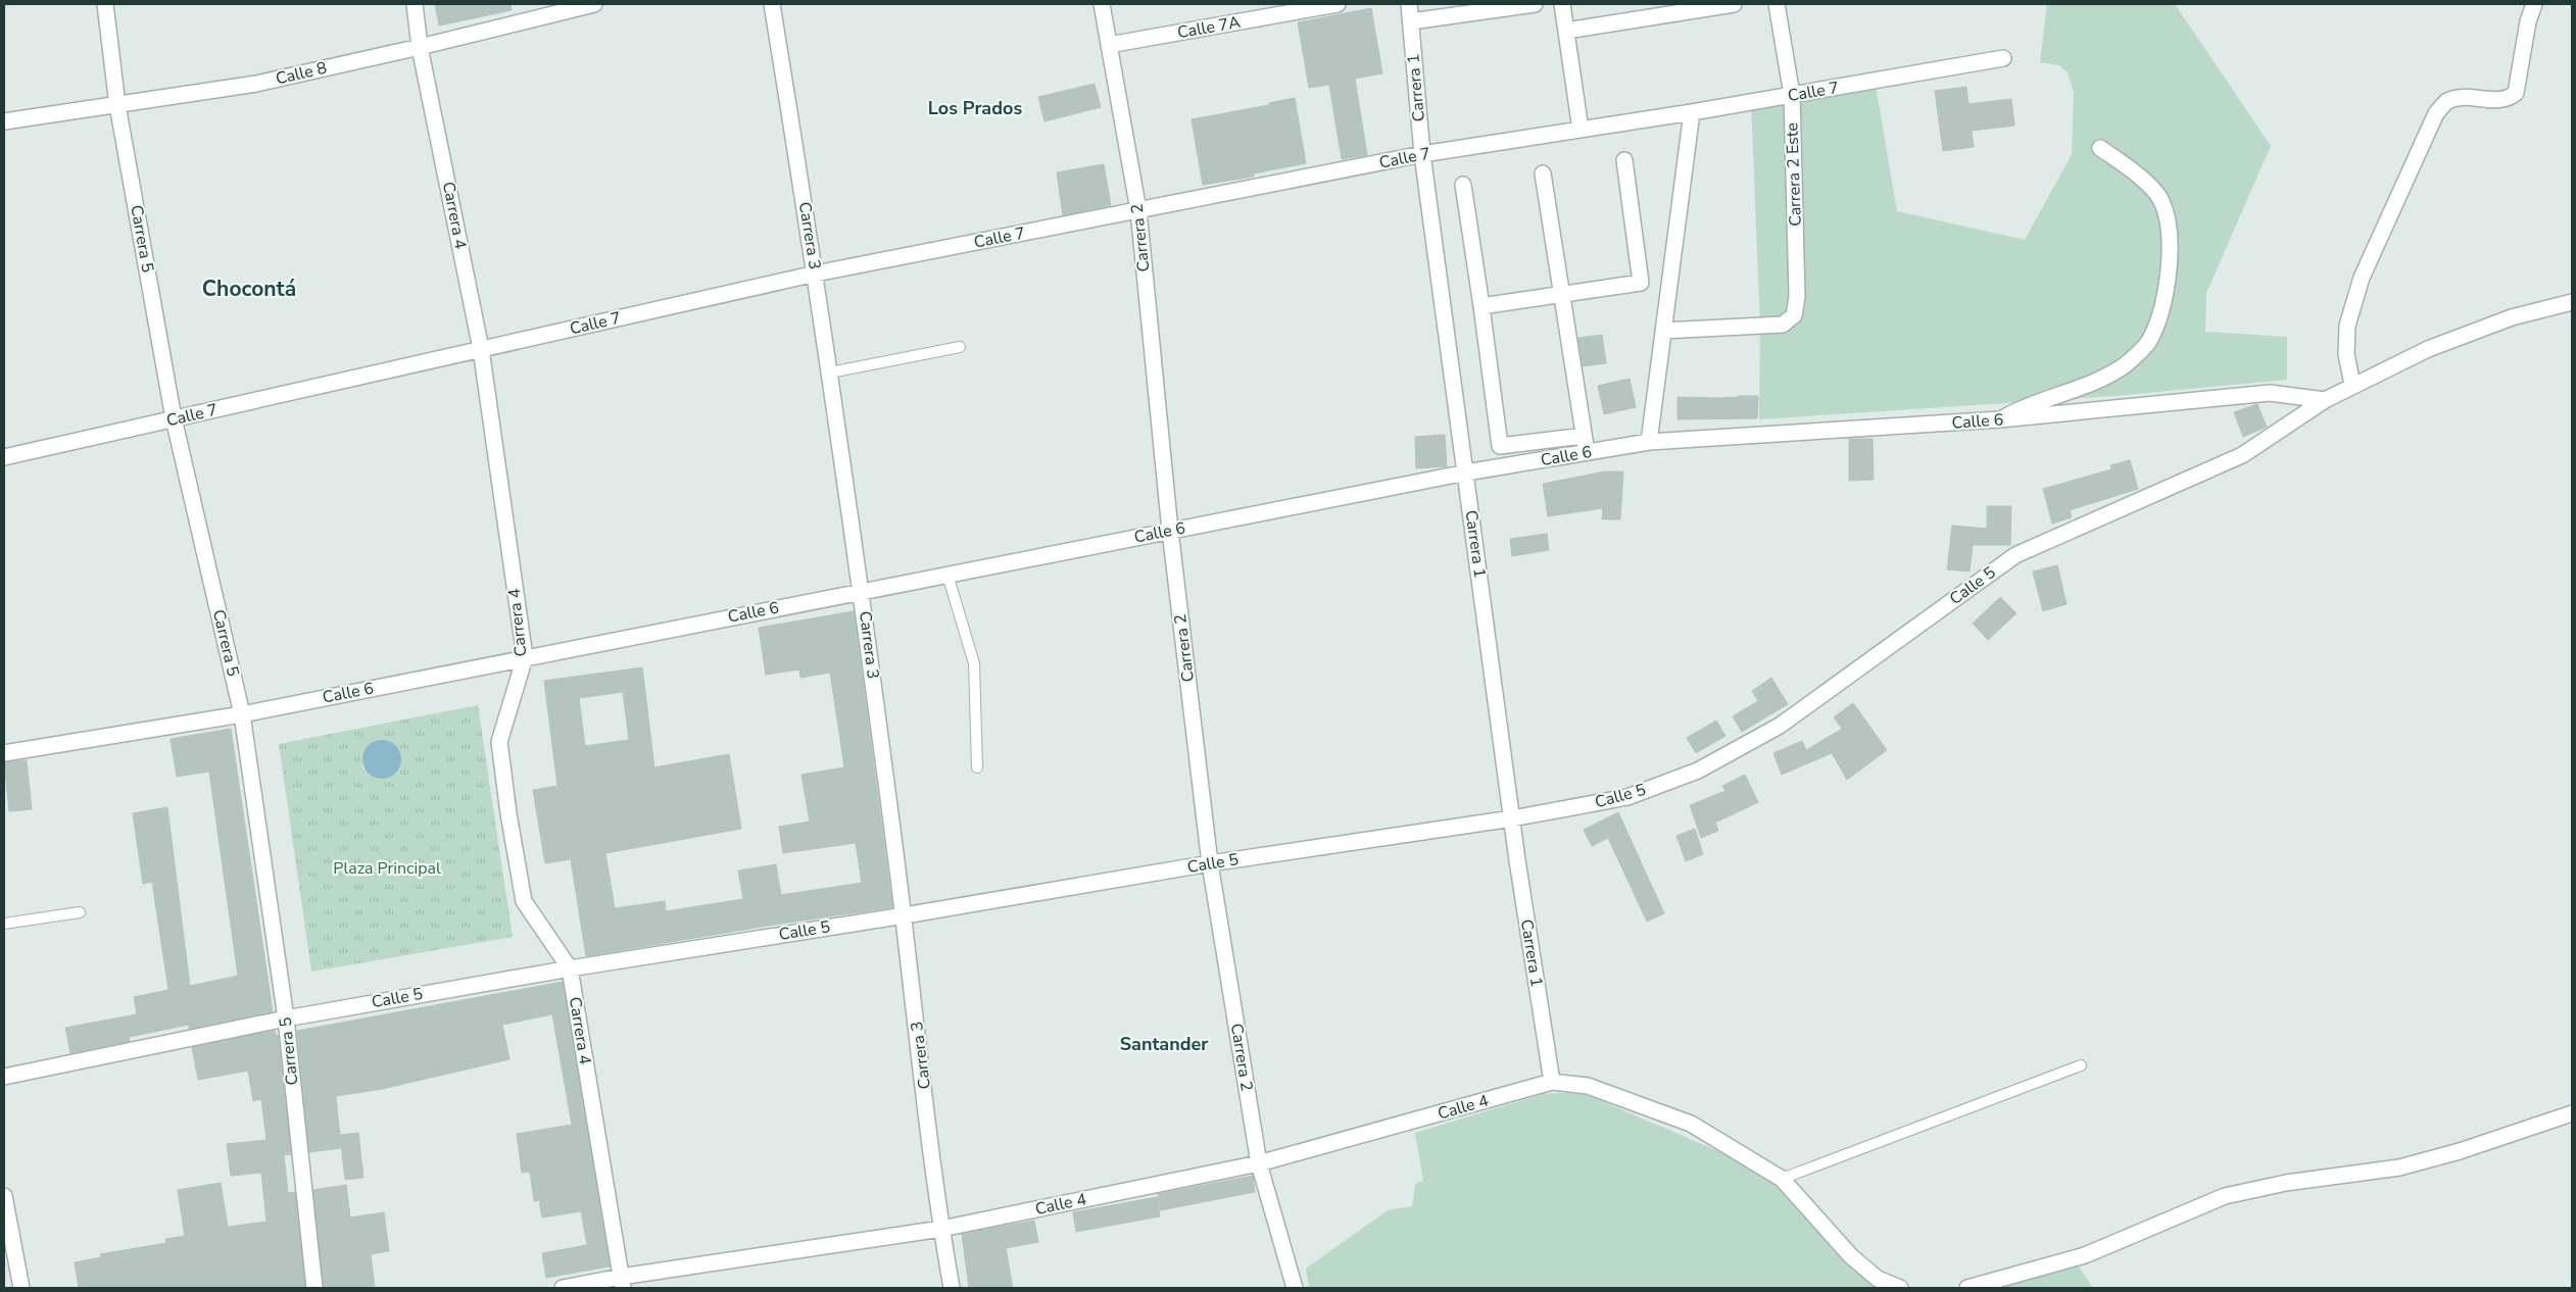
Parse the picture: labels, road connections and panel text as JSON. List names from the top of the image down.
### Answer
{
  "streets": {
    "street": [
      "Calle 7A",
      "Calle 8",
      "Carrera 1",
      "Calle 7",
      "Carrera 2 Este",
      "Carrera 4",
      "Carrera 3",
      "Carrera 2",
      "Carrera 5",
      "Calle 6",
      "Calle 5",
      "Calle 4"
    ]
  },
  "crossings": [
    ["Calle 7A", "Carrera 2"],
    ["Calle 8", "Carrera 4"],
    ["Calle 8", "Carrera 5"],
    ["Carrera 1", "Calle 7"],
    ["Carrera 1", "Calle 6"],
    ["Carrera 1", "Calle 5"],
    ["Carrera 1", "Calle 4"],
    ["Calle 7", "Carrera 2 Este"],
    ["Calle 7", "Carrera 4"],
    ["Calle 7", "Carrera 3"],
    ["Calle 7", "Carrera 2"],
    ["Calle 7", "Carrera 5"],
    ["Carrera 4", "Calle 6"],
    ["Carrera 4", "Calle 5"],
    ["Carrera 4", "Calle 4"],
    ["Carrera 3", "Calle 6"],
    ["Carrera 3", "Calle 5"],
    ["Carrera 3", "Calle 4"],
    ["Carrera 2", "Calle 6"],
    ["Carrera 2", "Calle 5"],
    ["Carrera 2", "Calle 4"],
    ["Carrera 5", "Calle 6"],
    ["Carrera 5", "Calle 5"],
    ["Calle 6", "Calle 5"]
  ],
  "districts": ["Los Prados", "Chocontá", "Santander"],
  "parks": ["Plaza Principal"]
}
